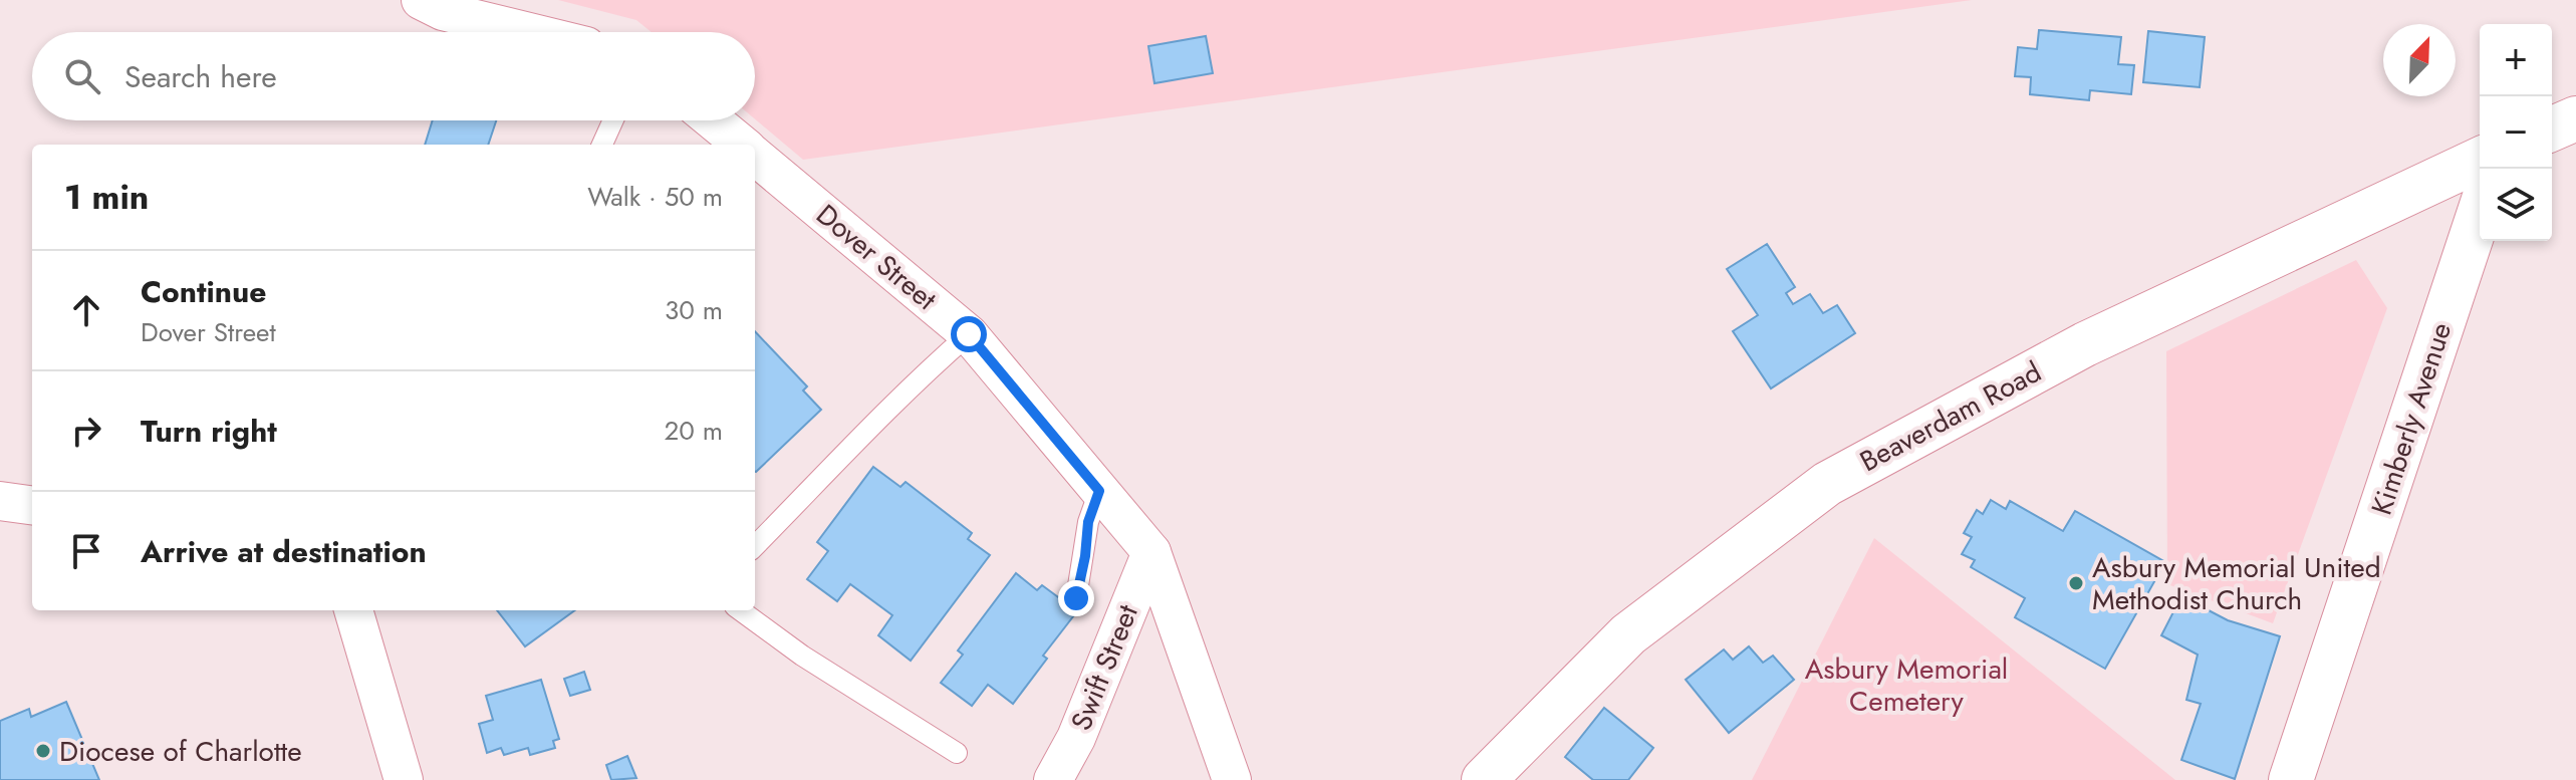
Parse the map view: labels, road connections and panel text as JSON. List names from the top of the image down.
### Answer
{
  "streets": {
    "street": [
      "Dover Street",
      "Beaverdam Road",
      "Kimberly Avenue",
      "Swift Street"
    ]
  },
  "crossings": [
    ["Dover Street", "Swift Street"]
  ],
  "parks": ["Asbury Memorial Cemetery"],
  "places": ["Asbury Memorial United Methodist Church", "Diocese of Charlotte"],
  "north": "top right",
  "page": {
    "map_buttons": ["+", "−"],
    "search": "Search here",
    "heading": ["1 min", "Walk · 50 m"],
    "list": [
      ["Continue", "Dover Street", "30 m"],
      ["Turn right", "20 m"],
      "Arrive at destination"
    ]
  }
}
